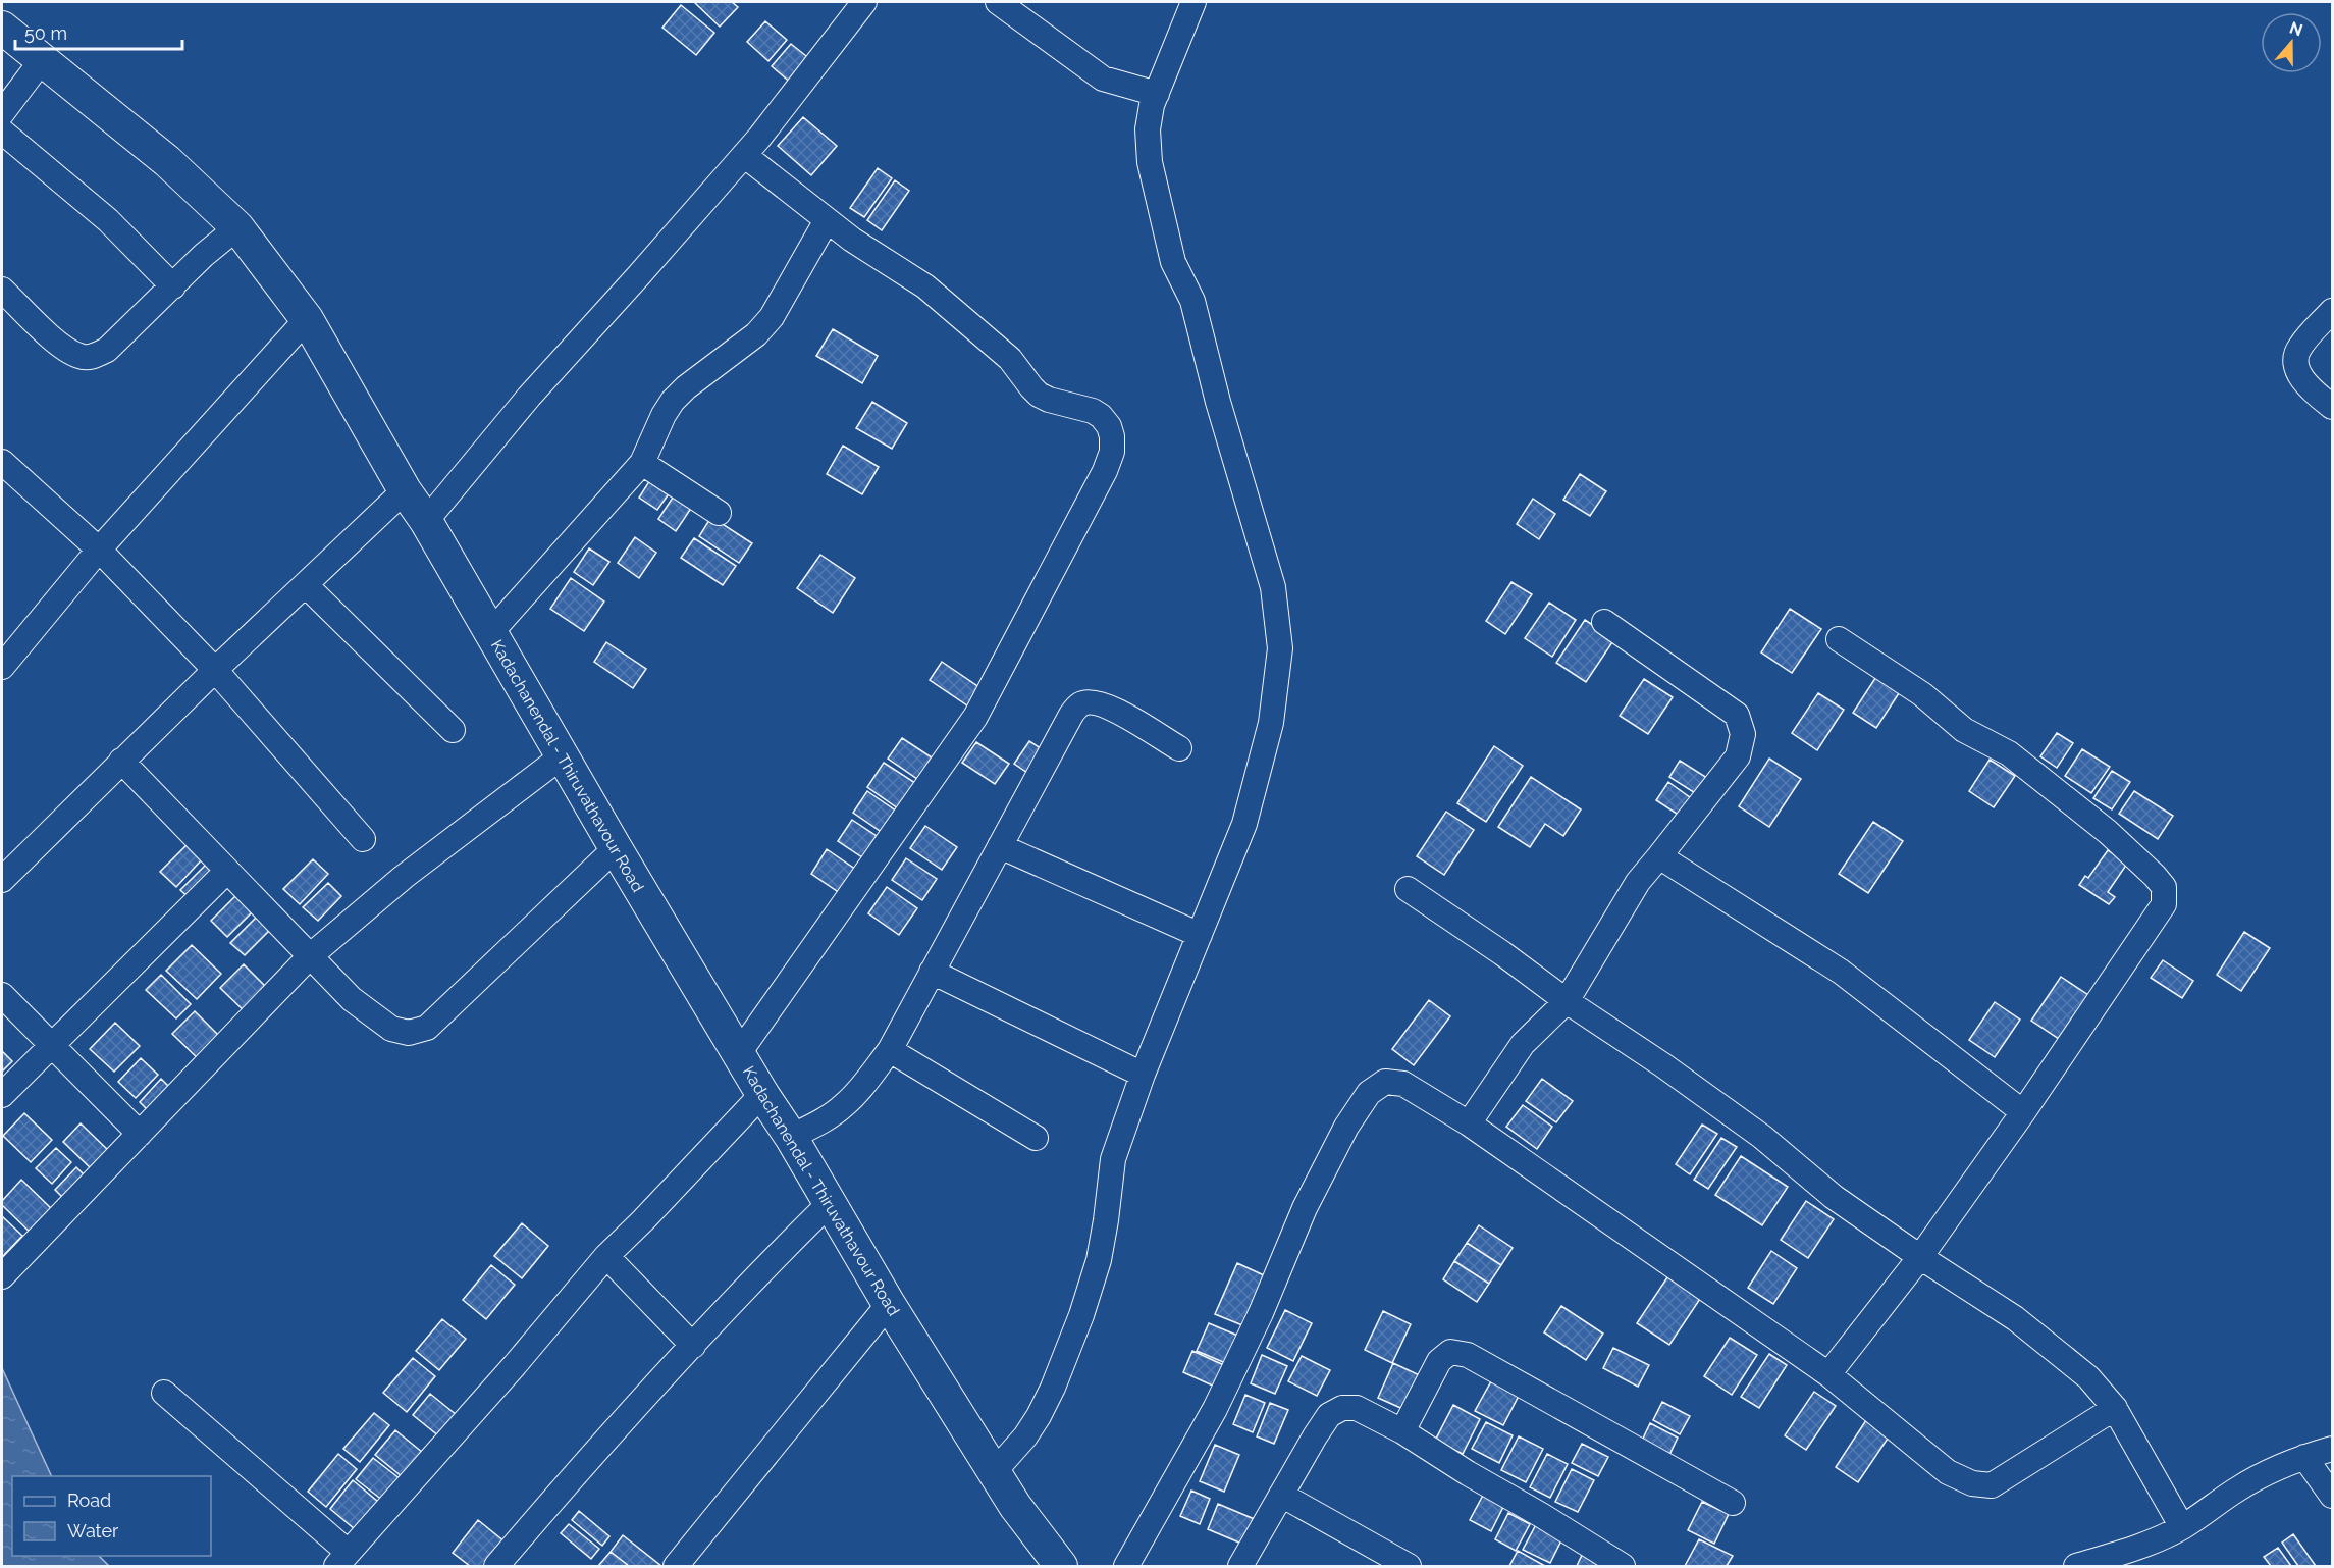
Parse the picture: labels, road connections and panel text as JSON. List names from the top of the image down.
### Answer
{
  "streets": {
    "main road": ["Kadachanendal - Thiruvathavour Road"]
  },
  "legend": ["Road", "Water"],
  "scale_bar": "50 m",
  "north": "top"
}
